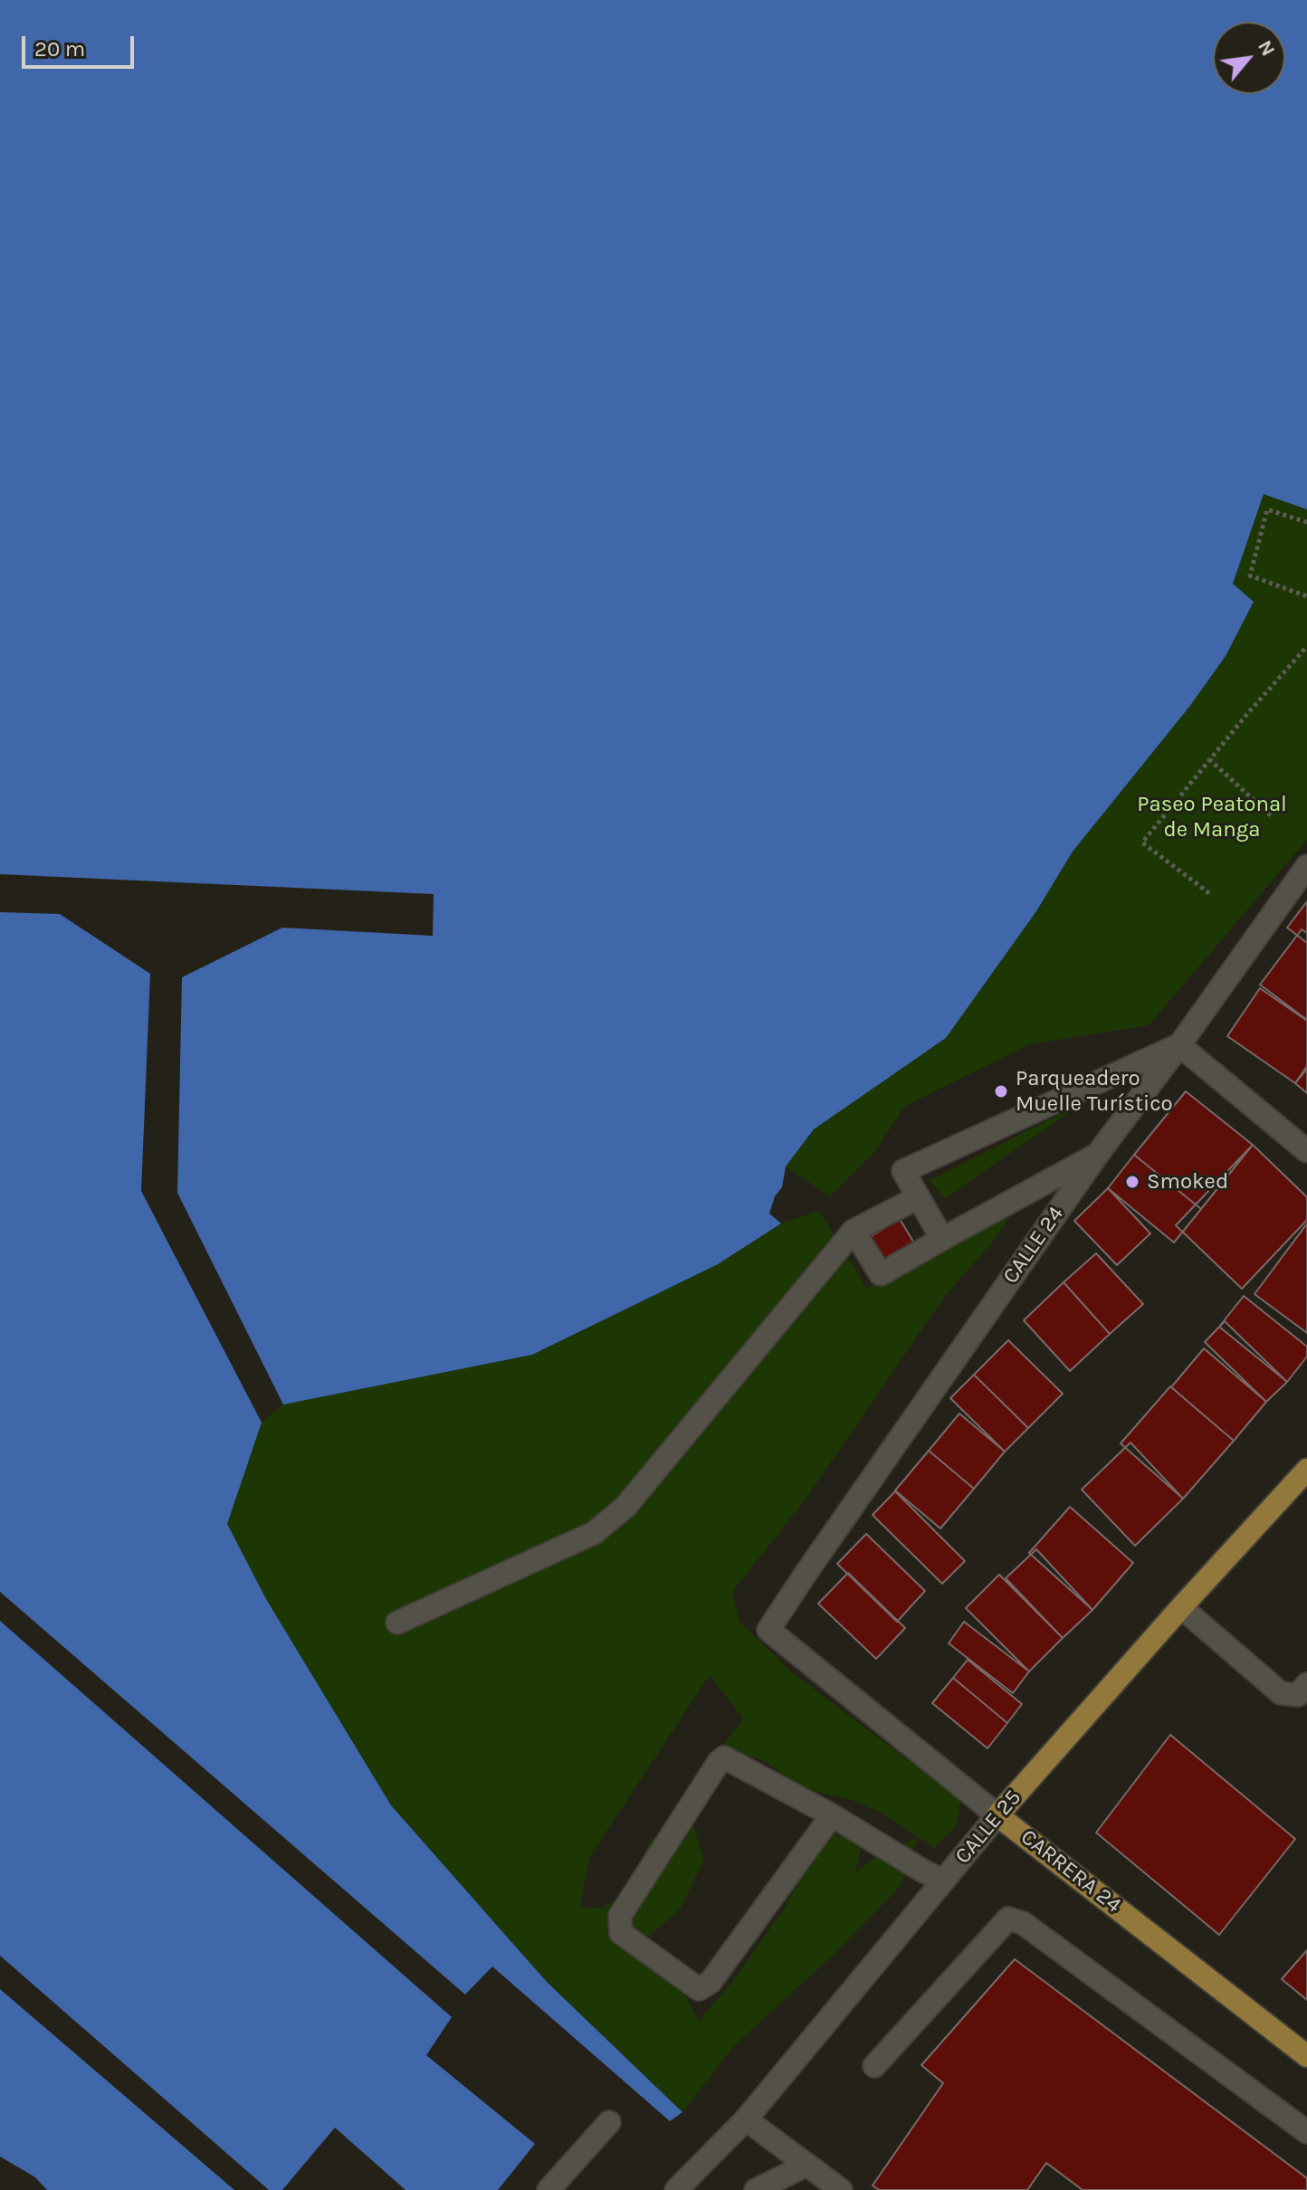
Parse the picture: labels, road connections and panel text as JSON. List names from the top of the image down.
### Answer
{
  "streets": {
    "main road": ["CALLE 25", "CARRERA 24"],
    "street": ["CALLE 24"]
  },
  "crossings": [
    ["CALLE 24", "CARRERA 24"],
    ["CALLE 25", "CARRERA 24"]
  ],
  "parks": ["Paseo Peatonal de Manga"],
  "places": ["Parqueadero Muelle Turístico", "Smoked"],
  "scale_bar": "20 m",
  "north": "top right"
}
